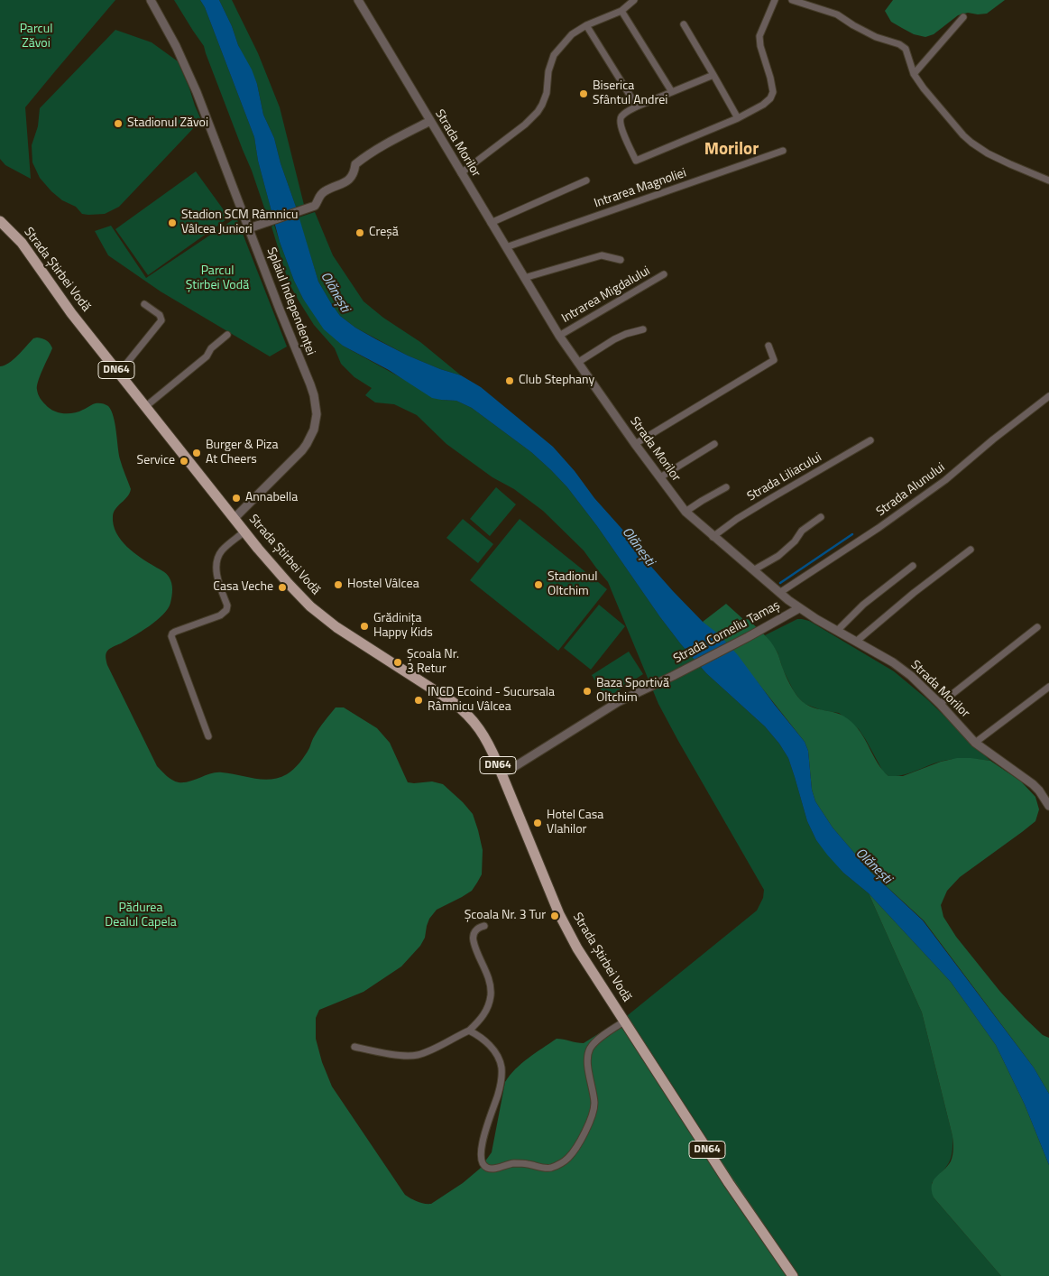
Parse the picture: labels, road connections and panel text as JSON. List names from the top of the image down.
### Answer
{
  "streets": {
    "main road": ["Strada Știrbei Vodă", "DN64"],
    "street": [
      "Strada Morilor",
      "Intrarea Magnoliei",
      "Intrarea Migdalului",
      "Splaiul Independenței",
      "Strada Liliacului",
      "Strada Alunului",
      "Strada Corneliu Tamaș"
    ]
  },
  "crossings": [
    ["Strada Morilor", "Intrarea Magnoliei"],
    ["Strada Morilor", "Intrarea Migdalului"],
    ["Strada Morilor", "Strada Liliacului"],
    ["Strada Morilor", "Strada Alunului"],
    ["Strada Morilor", "Strada Corneliu Tamaș"],
    ["Strada Știrbei Vodă", "Splaiul Independenței"],
    ["Strada Știrbei Vodă", "Strada Corneliu Tamaș"]
  ],
  "districts": ["Morilor"],
  "water": ["Olănești"],
  "parks": ["Parcul Zăvoi", "Parcul Știrbei Vodă", "Pădurea Dealul Capela"],
  "places": [
    "Biserica Sfântul Andrei",
    "Stadionul Zăvoi",
    "Stadion SCM Râmnicu Vâlcea Juniori",
    "Creșă",
    "Club Stephany",
    "Burger & Piza At Cheers",
    "Service",
    "Annabella",
    "Hostel Vâlcea",
    "Stadionul Oltchim",
    "Casa Veche",
    "Grădinița Happy Kids",
    "Școala Nr. 3 Retur",
    "Baza Sportivă Oltchim",
    "INCD Ecoind - Sucursala Râmnicu Vâlcea",
    "Hotel Casa Vlahilor",
    "Școala Nr. 3 Tur"
  ]
}
